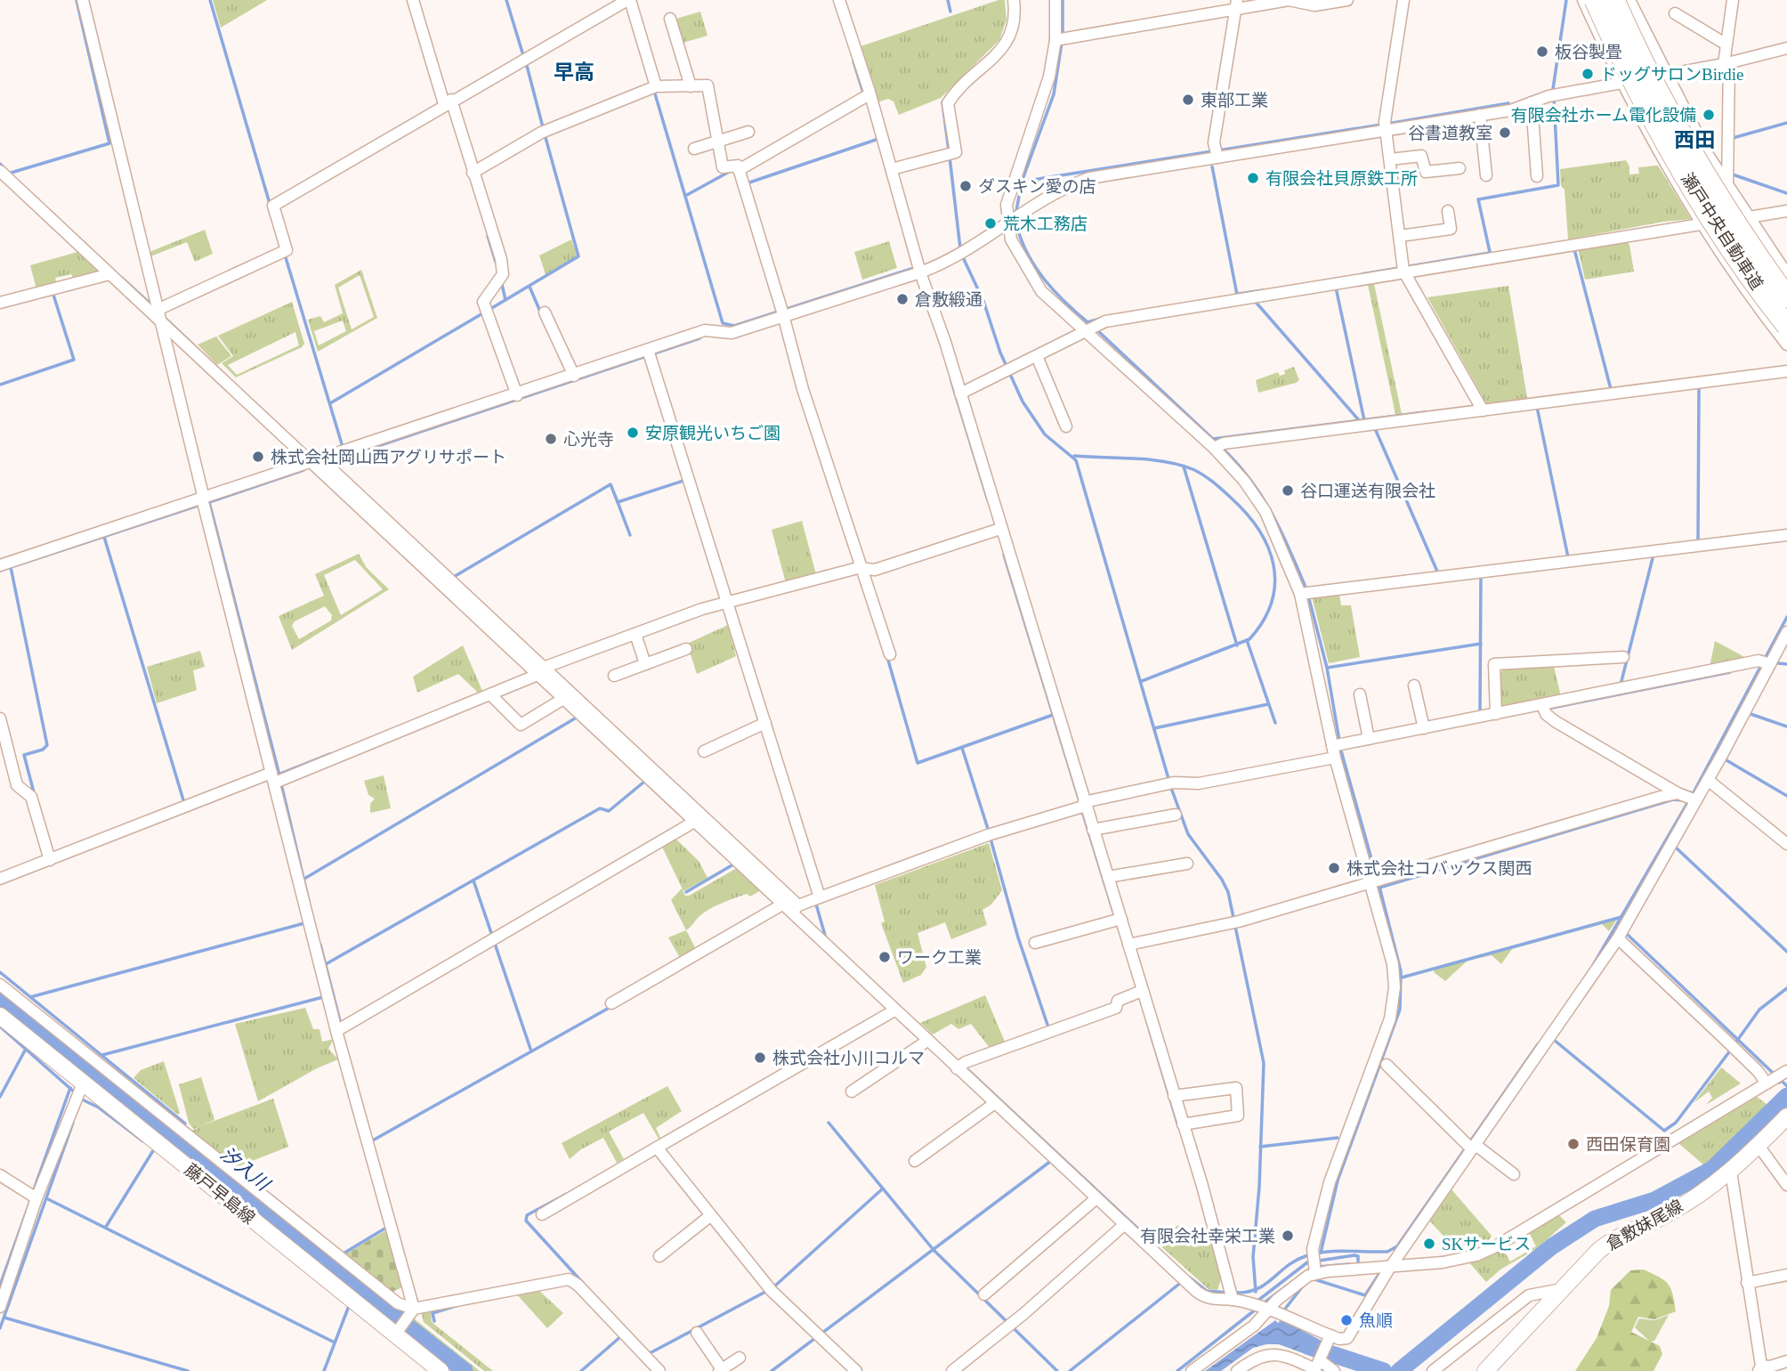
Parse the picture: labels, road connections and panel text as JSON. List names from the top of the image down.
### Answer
{
  "streets": {
    "highway": ["瀬戸中央自動車道"],
    "main road": ["藤戸早島線", "倉敷妹尾線"]
  },
  "districts": ["早高", "西田"],
  "water": ["汐入川"],
  "places": [
    "板谷製畳",
    "ドッグサロンBirdie",
    "東部工業",
    "有限会社ホーム電化設備",
    "谷書道教室",
    "有限会社貝原鉄工所",
    "ダスキン愛の店",
    "荒木工務店",
    "倉敷緞通",
    "安原観光いちご園",
    "心光寺",
    "株式会社岡山西アグリサポート",
    "谷口運送有限会社",
    "株式会社コバックス関西",
    "ワーク工業",
    "株式会社小川コルマ",
    "西田保育園",
    "有限会社幸栄工業",
    "SKサービス",
    "魚順"
  ]
}
